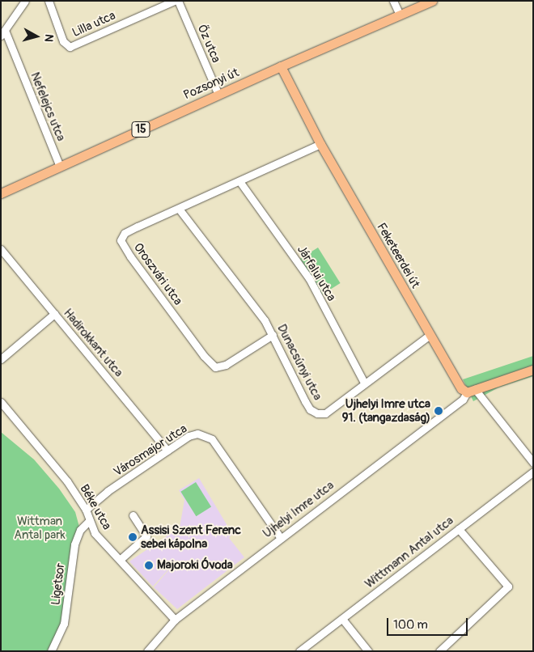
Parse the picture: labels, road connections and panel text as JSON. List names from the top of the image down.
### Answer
{
  "streets": {
    "main road": ["Pozsonyi út", "15", "Feketeerdei út"],
    "street": [
      "Lilla utca",
      "Őz utca",
      "Nefelejcs utca",
      "Járfalui utca",
      "Oroszvári utca",
      "Hadirokkant utca",
      "Dunacsúnyi utca",
      "Városmajor utca",
      "Béke utca",
      "Ujhelyi Imre utca",
      "Wittmann Antal utca",
      "Ligetsor"
    ]
  },
  "crossings": [
    ["Őz utca", "Pozsonyi út"],
    ["Pozsonyi út", "Nefelejcs utca"],
    ["Pozsonyi út", "Feketeerdei út"],
    ["Feketeerdei út", "Oroszvári utca"],
    ["Feketeerdei út", "Dunacsúnyi utca"],
    ["Feketeerdei út", "Ujhelyi Imre utca"],
    ["Járfalui utca", "Oroszvári utca"],
    ["Járfalui utca", "Dunacsúnyi utca"],
    ["Oroszvári utca", "Dunacsúnyi utca"],
    ["Hadirokkant utca", "Városmajor utca"],
    ["Városmajor utca", "Béke utca"],
    ["Városmajor utca", "Ujhelyi Imre utca"],
    ["Béke utca", "Ujhelyi Imre utca"],
    ["Béke utca", "Ligetsor"]
  ],
  "parks": ["Wittman Antal park"],
  "places": ["Ujhelyi Imre utca 91. (tangazdaság)", "Assisi Szent Ferenc sebei kápolna", "Majoroki Óvoda"],
  "scale_bar": "100 m",
  "north": "right"
}
